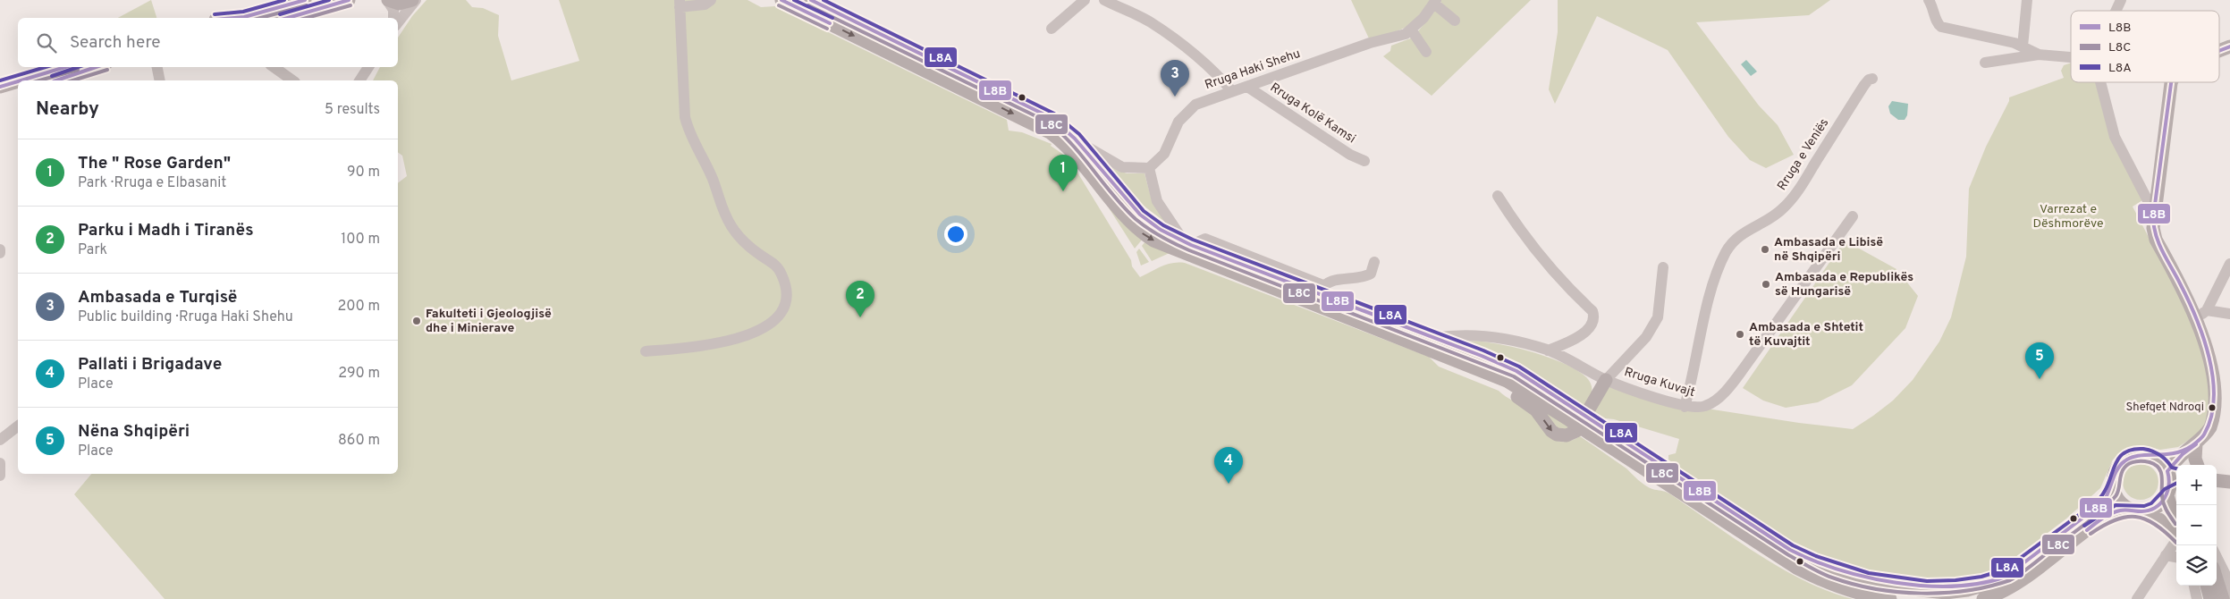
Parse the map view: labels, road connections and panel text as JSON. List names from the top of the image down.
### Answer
{
  "streets": {
    "street": [
      "Rruga Haki Shehu",
      "Rruga Kolë Kamsi",
      "Rruga e Veniës",
      "Rruga Kuvajt"
    ]
  },
  "crossings": [
    ["Rruga Haki Shehu", "Rruga Kolë Kamsi"],
    ["Rruga e Veniës", "Rruga Kuvajt"]
  ],
  "parks": ["Varrezat e Dëshmorëve"],
  "places": [
    "Ambasada e Libisë në Shqipëri",
    "Ambasada e Republikës së Hungarisë",
    "Fakulteti i Gjeologjisë dhe i Minierave",
    "Ambasada e Shtetit të Kuvajtit",
    "Shefqet Ndroqi"
  ],
  "lines": ["transit line L8B", "transit line L8A", "transit line L8C"],
  "legend": ["L8B", "L8C", "L8A"],
  "page": {
    "search": "Search here",
    "pins": [
      "3",
      "1",
      "2",
      "5",
      "4"
    ],
    "heading": ["Nearby", "5 results"],
    "list": [
      {
        "mark": "1",
        "name": "The \" Rose Garden\"",
        "note": "Park · Rruga e Elbasanit",
        "value": "90 m"
      },
      {
        "mark": "2",
        "name": "Parku i Madh i Tiranës",
        "note": "Park",
        "value": "100 m"
      },
      {
        "mark": "3",
        "name": "Ambasada e Turqisë",
        "note": "Public building · Rruga Haki Shehu",
        "value": "200 m"
      },
      {
        "mark": "4",
        "name": "Pallati i Brigadave",
        "note": "Place",
        "value": "290 m"
      },
      {
        "mark": "5",
        "name": "Nëna Shqipëri",
        "note": "Place",
        "value": "860 m"
      }
    ],
    "map_buttons": ["+", "−"]
  }
}
